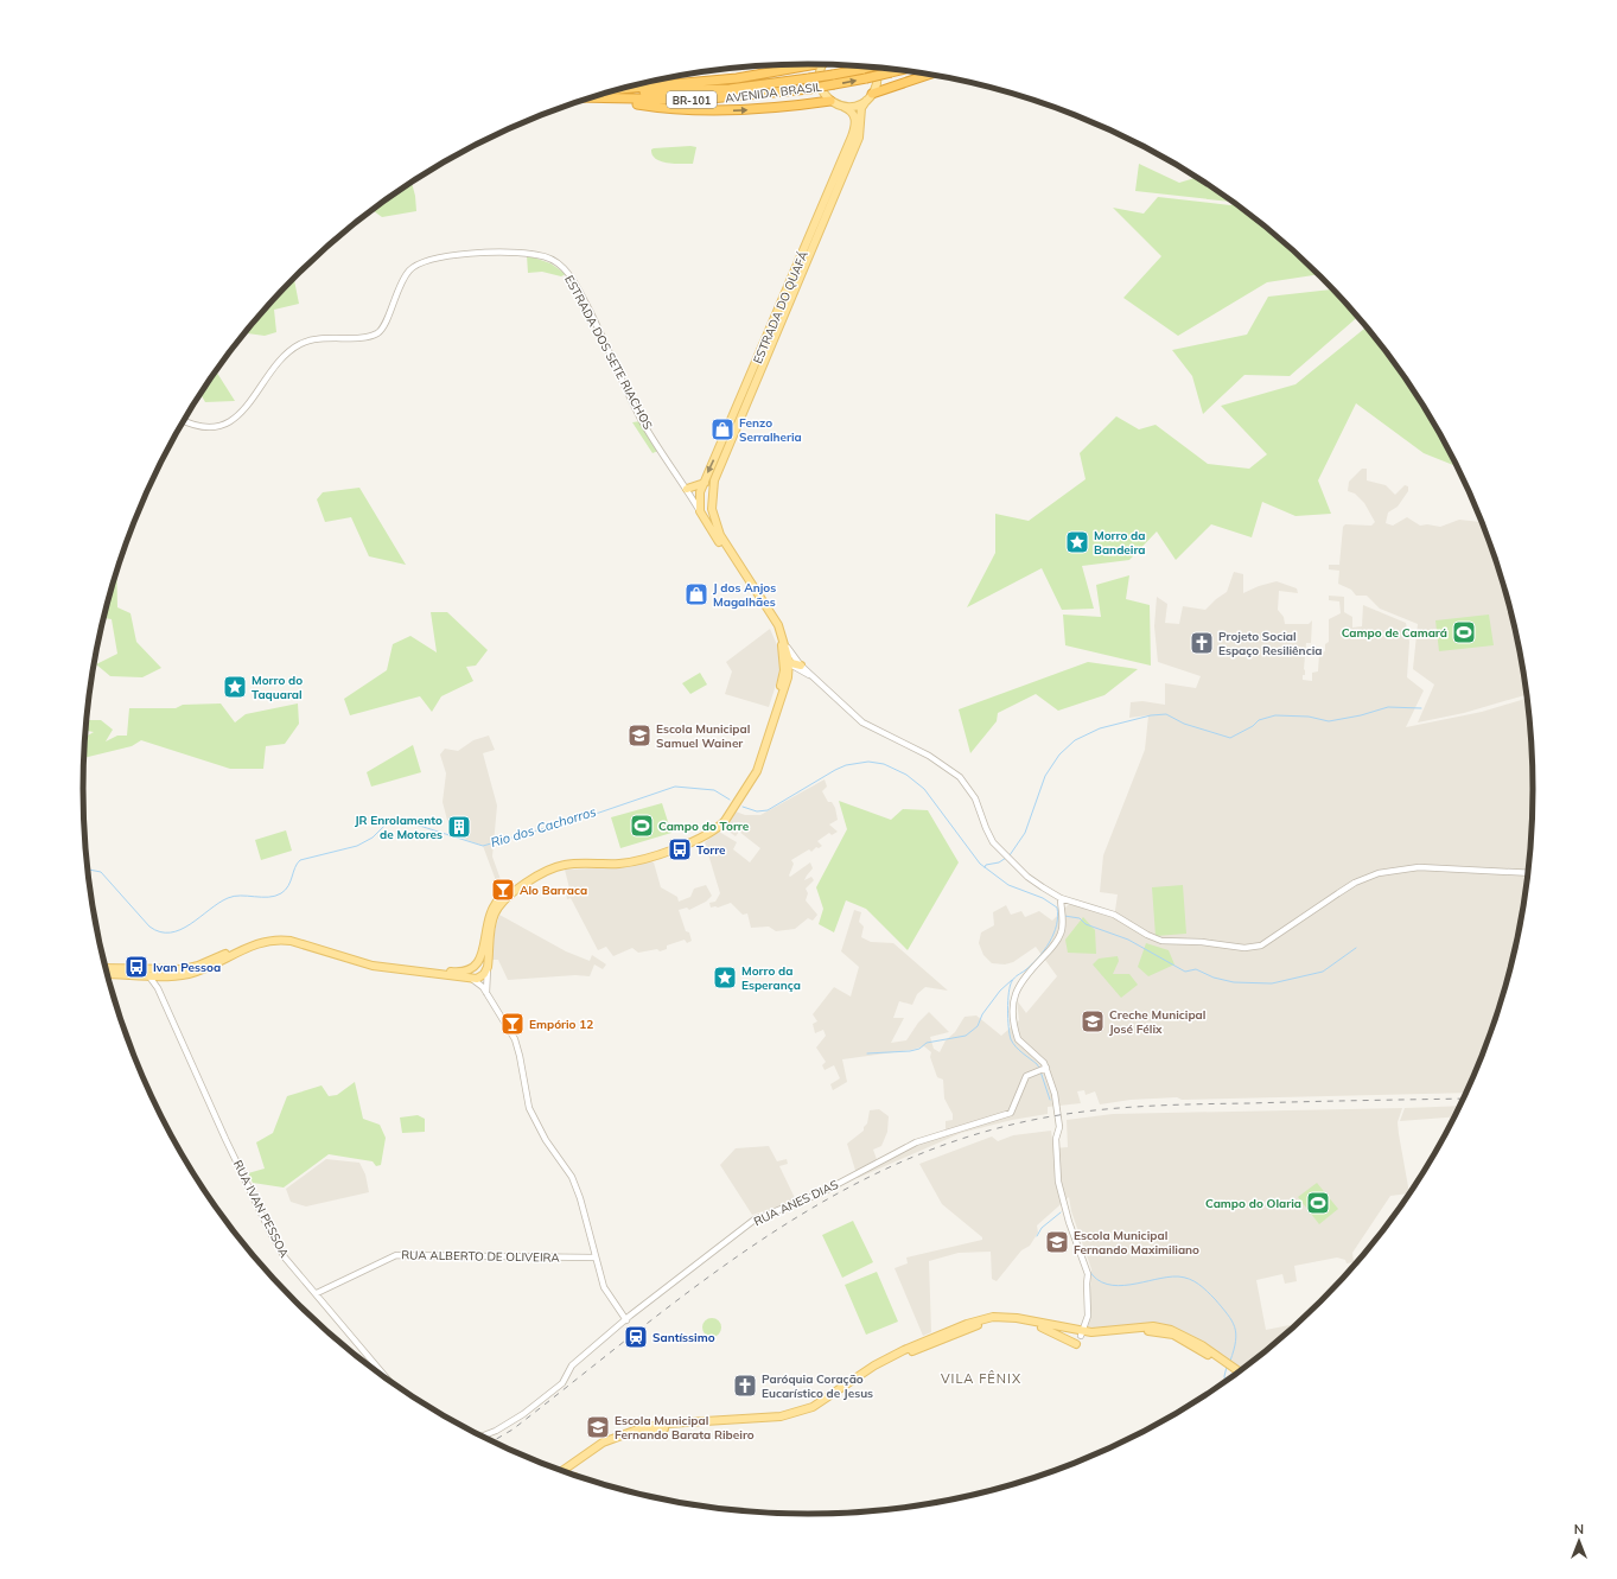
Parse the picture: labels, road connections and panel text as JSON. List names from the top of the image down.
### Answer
{
  "streets": {
    "highway": ["AVENIDA BRASIL", "BR-101"],
    "main road": ["ESTRADA DO QUAFÁ", "ESTRADA DOS SETE RIACHOS"],
    "street": ["RUA ANES DIAS", "RUA IVAN PESSOA", "RUA ALBERTO DE OLIVEIRA"]
  },
  "crossings": [
    ["ESTRADA DO QUAFÁ", "ESTRADA DOS SETE RIACHOS"],
    ["RUA IVAN PESSOA", "RUA ALBERTO DE OLIVEIRA"]
  ],
  "districts": ["VILA FÊNIX"],
  "water": ["Rio dos Cachorros"],
  "places": {
    "shop": ["Fenzo Serralheria", "J dos Anjos Magalhães"],
    "place": ["Morro da Bandeira", "Morro do Taquaral", "Morro da Esperança"],
    "sports": ["Campo de Camará", "Campo do Torre", "Campo do Olaria"],
    "church": ["Projeto Social Espaço Resiliência", "Paróquia Coração Eucarístico de Jesus"],
    "school or university": [
      "Escola Municipal Samuel Wainer",
      "Creche Municipal José Félix",
      "Escola Municipal Fernando Maximiliano",
      "Escola Municipal Fernando Barata Ribeiro"
    ],
    "building": ["JR Enrolamento de Motores"],
    "bus stop": ["Torre", "Ivan Pessoa"],
    "bar": ["Alo Barraca", "Empório 12"],
    "station": ["Santíssimo"]
  },
  "north": "top"
}
